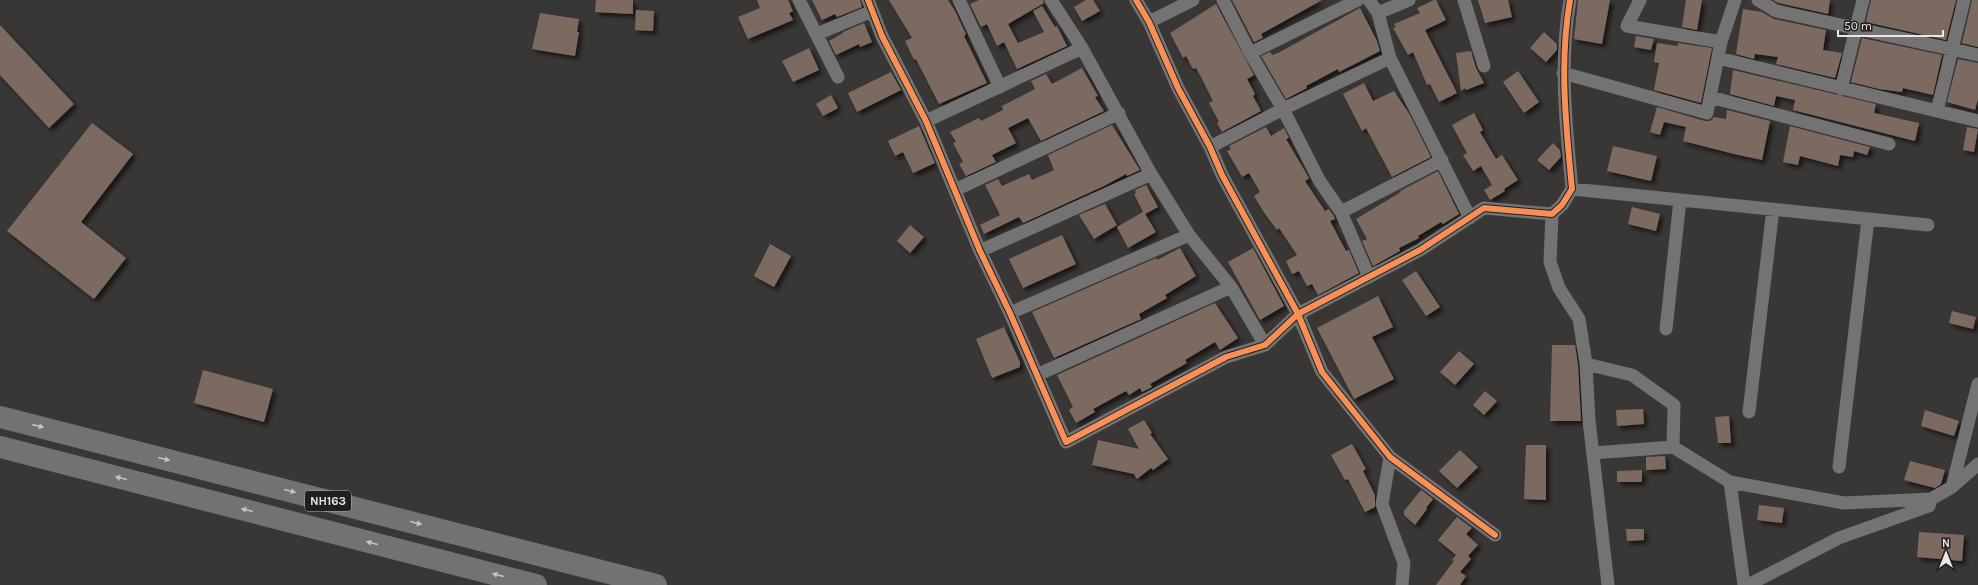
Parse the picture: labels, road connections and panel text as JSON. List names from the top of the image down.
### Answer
{
  "streets": {
    "highway": ["NH163"]
  },
  "scale_bar": "50 m",
  "north": "top"
}
